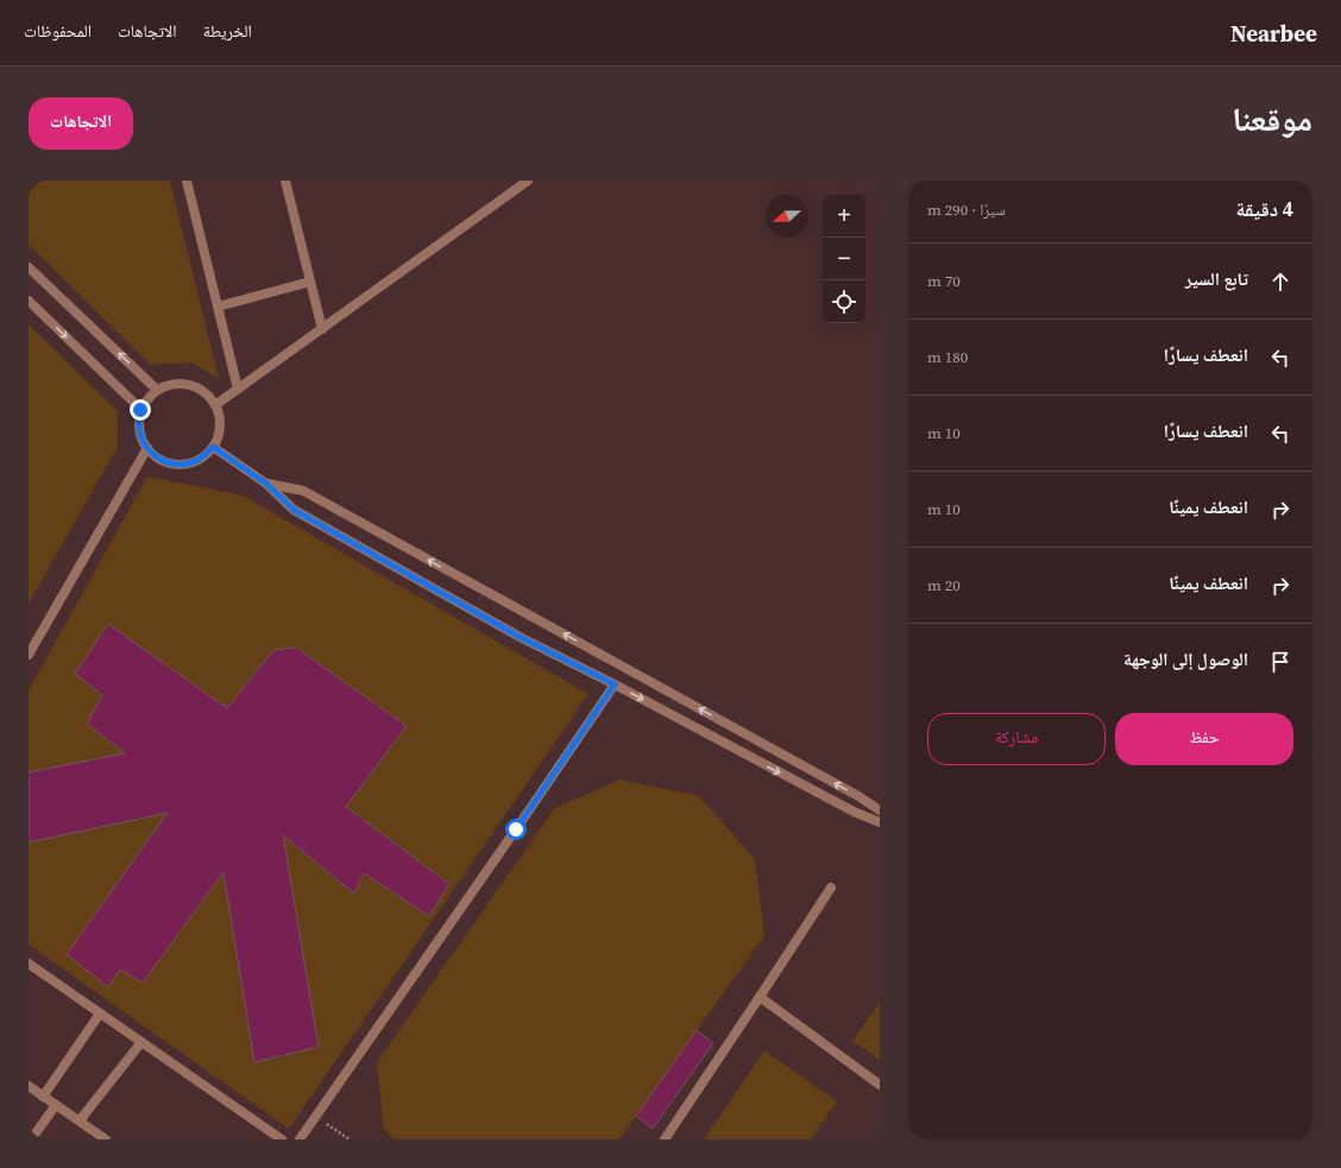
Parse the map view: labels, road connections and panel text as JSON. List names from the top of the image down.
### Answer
{
  "north": "left",
  "page": {
    "header": "Nearbee",
    "nav": ["الخريطة", "الاتجاهات", "المحفوظات"],
    "title": "موقعنا",
    "buttons": [
      "الاتجاهات",
      ["حفظ", "مشاركة"]
    ],
    "heading": ["4 دقيقة", "سيرًا · 290 m"],
    "map_buttons": ["+", "−"],
    "list": [
      ["تابع السير", "70 m"],
      ["انعطف يسارًا", "180 m"],
      ["انعطف يسارًا", "10 m"],
      ["انعطف يمينًا", "10 m"],
      ["انعطف يمينًا", "20 m"],
      "الوصول إلى الوجهة"
    ]
  }
}
